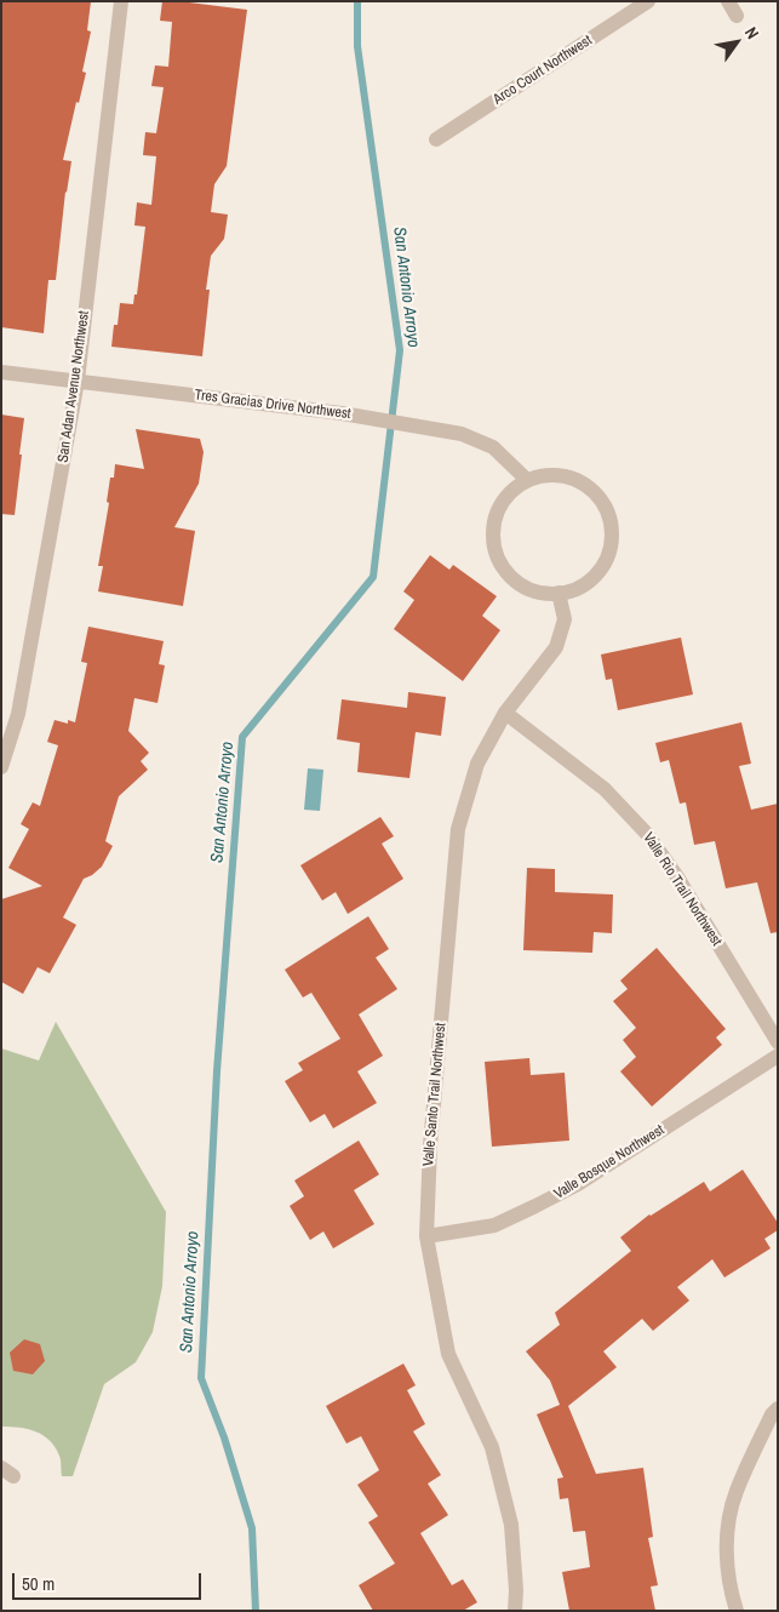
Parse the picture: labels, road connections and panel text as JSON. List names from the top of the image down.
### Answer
{
  "streets": {
    "street": [
      "Arco Court Northwest",
      "San Adan Avenue Northwest",
      "Tres Gracias Drive Northwest",
      "Valle Rio Trail Northwest",
      "Valle Santo Trail Northwest",
      "Valle Bosque Northwest"
    ]
  },
  "crossings": [
    ["San Adan Avenue Northwest", "Tres Gracias Drive Northwest"],
    ["Tres Gracias Drive Northwest", "Valle Santo Trail Northwest"],
    ["Valle Rio Trail Northwest", "Valle Santo Trail Northwest"],
    ["Valle Santo Trail Northwest", "Valle Bosque Northwest"]
  ],
  "water": ["San Antonio Arroyo"],
  "scale_bar": "50 m",
  "north": "top right"
}
